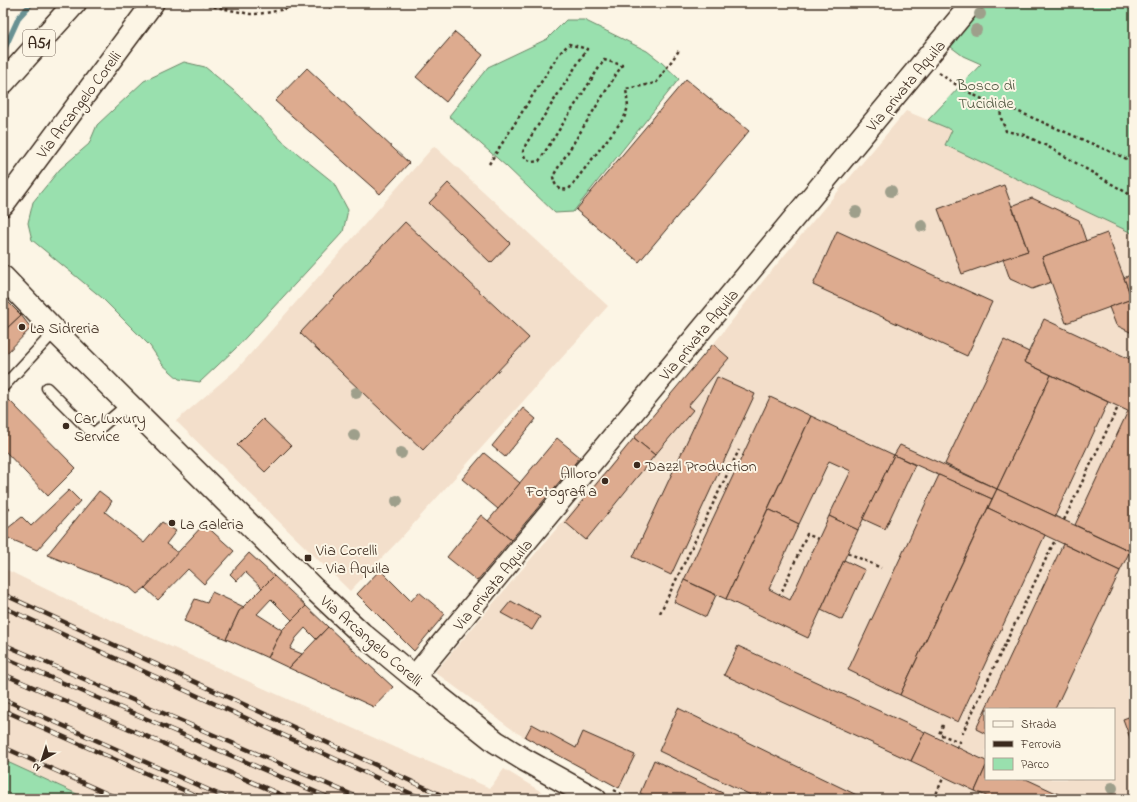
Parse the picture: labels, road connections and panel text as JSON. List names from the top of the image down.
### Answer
{
  "streets": {
    "main road": ["A51", "Via Arcangelo Corelli"],
    "street": ["Via privata Aquila"]
  },
  "crossings": [
    ["Via privata Aquila", "Via Arcangelo Corelli"]
  ],
  "parks": ["Bosco di Tucidide"],
  "places": {
    "other": [
      "La Sidreria",
      "Car Luxury Service",
      "Dazzl Production",
      "Alloro Fotografia",
      "La Galeria"
    ],
    "transit": ["Via Corelli - Via Aquila"]
  },
  "legend": ["Strada", "Ferrovia", "Parco"],
  "north": "bottom left"
}
